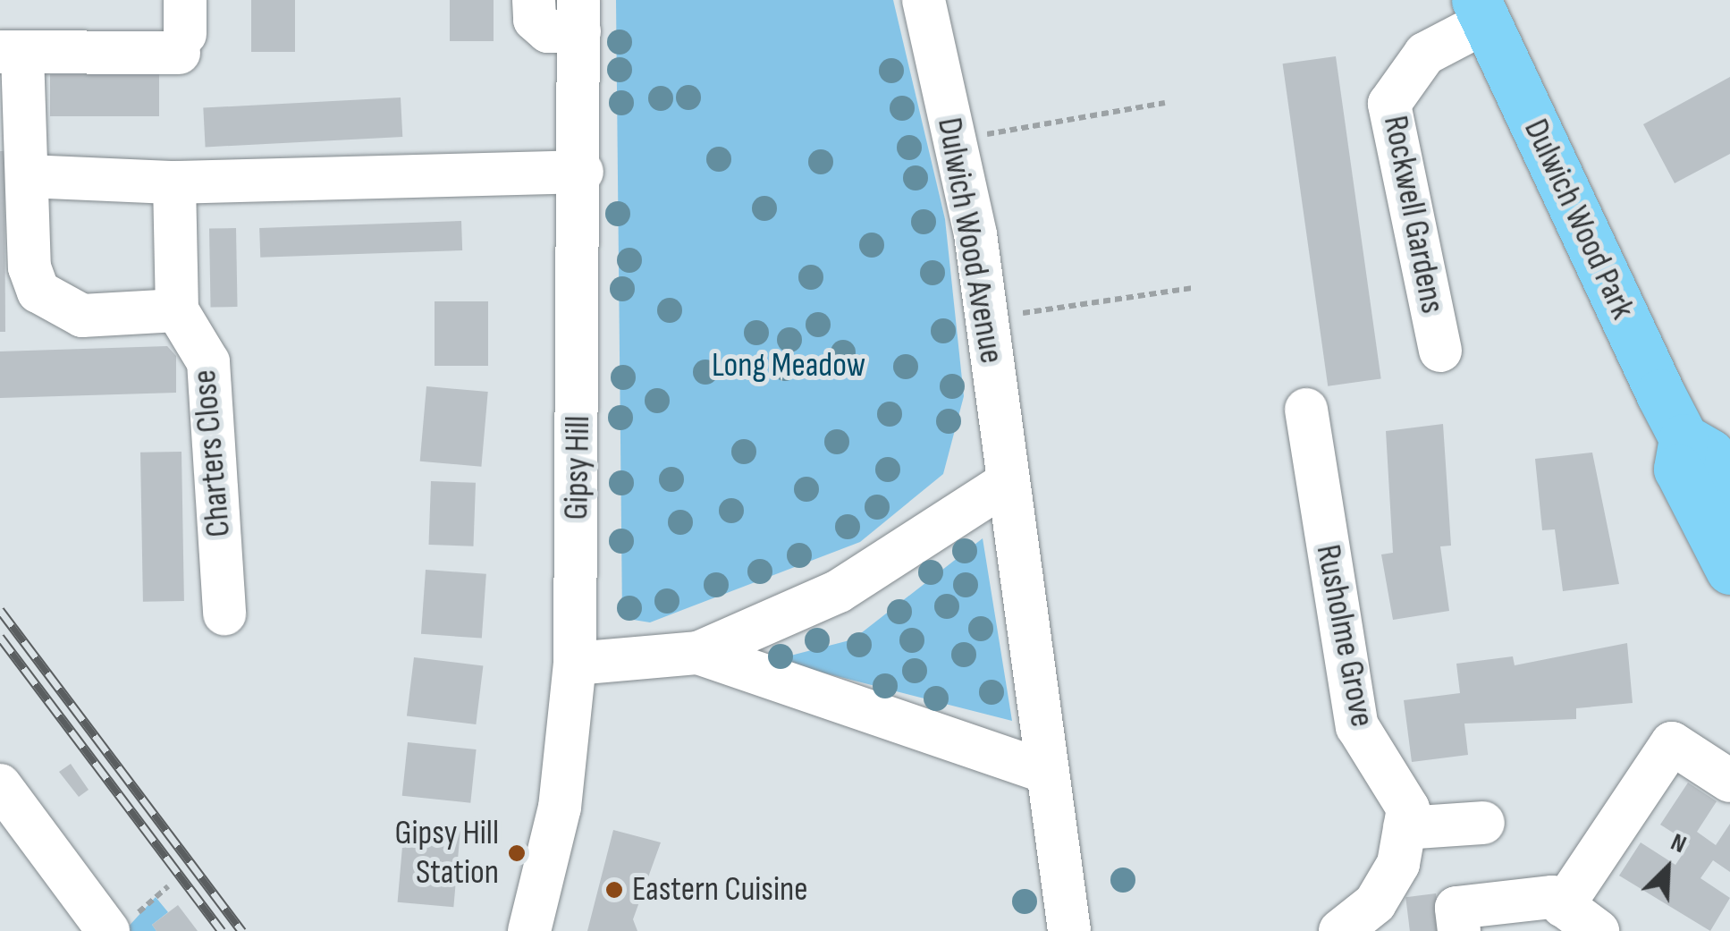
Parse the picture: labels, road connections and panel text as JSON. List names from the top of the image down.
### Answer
{
  "streets": {
    "main road": ["Dulwich Wood Park"],
    "street": [
      "Rockwell Gardens",
      "Dulwich Wood Avenue",
      "Charters Close",
      "Gipsy Hill",
      "Rusholme Grove"
    ]
  },
  "crossings": [
    ["Rockwell Gardens", "Dulwich Wood Park"]
  ],
  "parks": ["Long Meadow"],
  "places": ["Gipsy Hill Station", "Eastern Cuisine"],
  "north": "top right"
}
